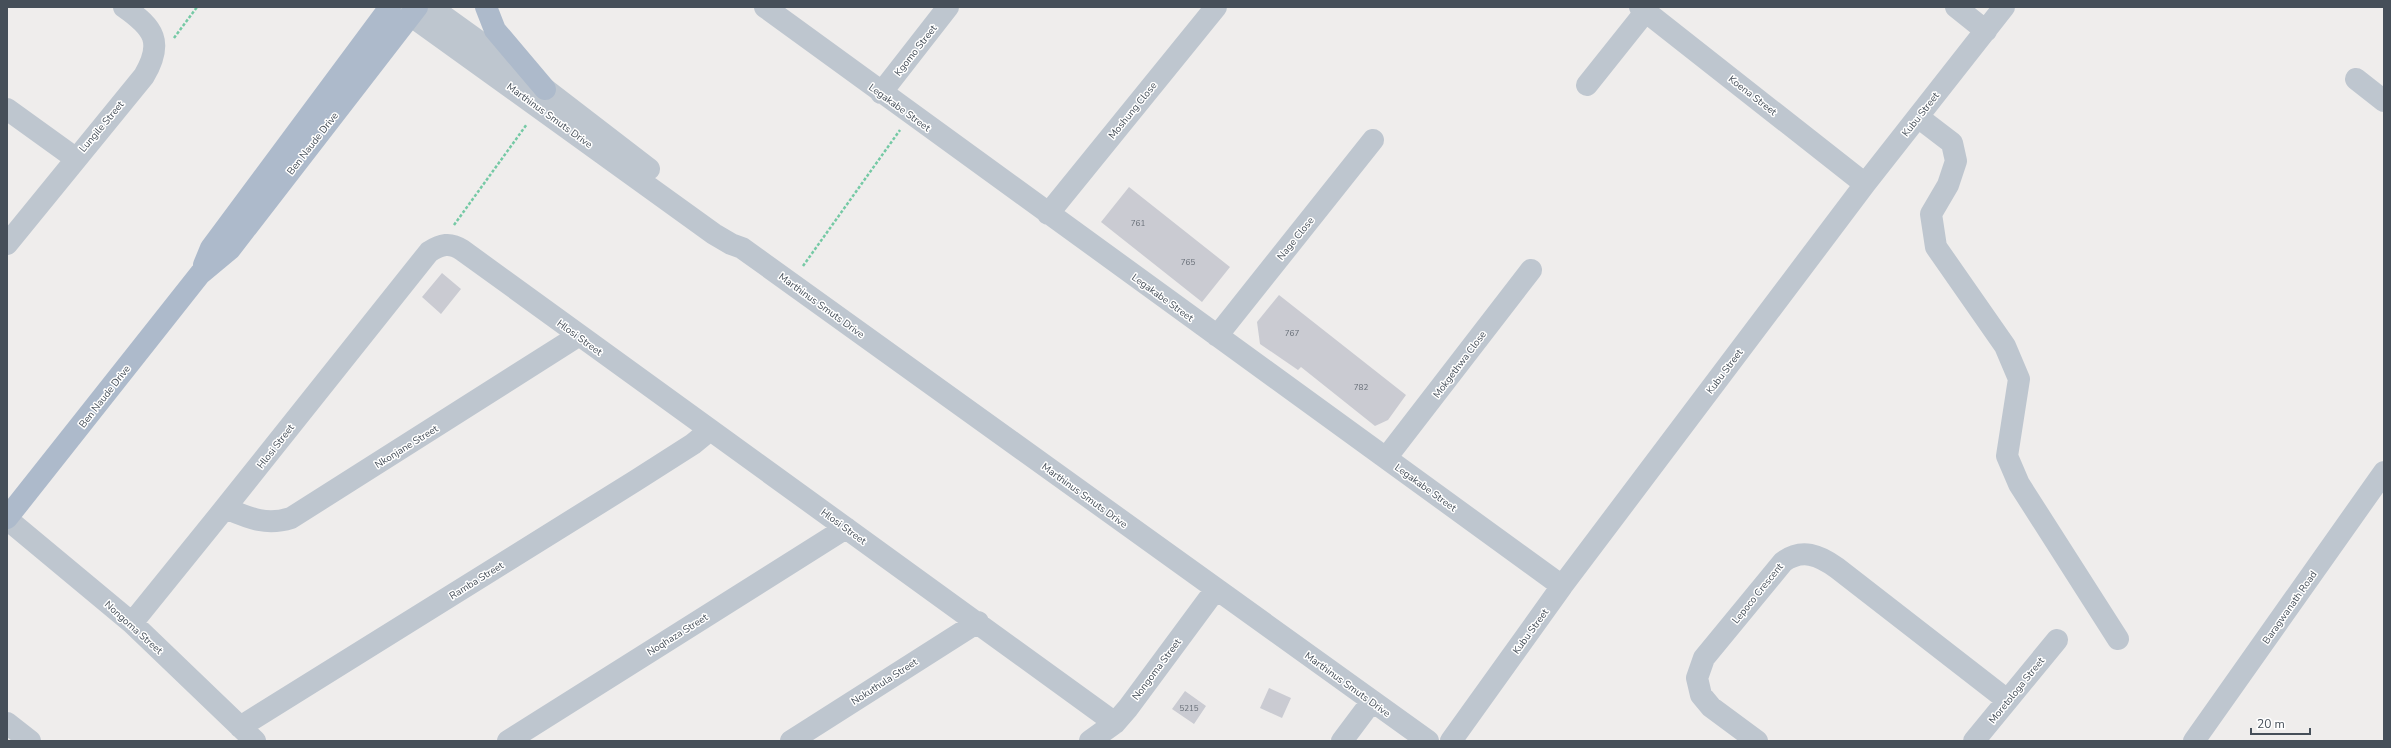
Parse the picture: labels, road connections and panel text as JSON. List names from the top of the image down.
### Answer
{
  "streets": {
    "main road": ["Ben Naude Drive"],
    "street": [
      "Kgomo Street",
      "Koena Street",
      "Legakabe Street",
      "Moshung Close",
      "Kubu Street",
      "Marthinus Smuts Drive",
      "Lungile Street",
      "Nage Close",
      "Hlosi Street",
      "Mokgethwa Close",
      "Nkonjane Street",
      "Ramba Street",
      "Lepoco Crescent",
      "Baragwanath Road",
      "Nongoma Street",
      "Noqhaza Street",
      "Nokuthula Street",
      "Moretologa Street"
    ]
  },
  "crossings": [
    ["Kgomo Street", "Legakabe Street"],
    ["Koena Street", "Kubu Street"],
    ["Legakabe Street", "Moshung Close"],
    ["Legakabe Street", "Kubu Street"],
    ["Legakabe Street", "Nage Close"],
    ["Legakabe Street", "Mokgethwa Close"],
    ["Marthinus Smuts Drive", "Ben Naude Drive"],
    ["Marthinus Smuts Drive", "Nongoma Street"],
    ["Ben Naude Drive", "Nongoma Street"],
    ["Hlosi Street", "Nkonjane Street"],
    ["Hlosi Street", "Ramba Street"],
    ["Hlosi Street", "Nongoma Street"],
    ["Hlosi Street", "Noqhaza Street"],
    ["Hlosi Street", "Nokuthula Street"],
    ["Ramba Street", "Nongoma Street"],
    ["Lepoco Crescent", "Moretologa Street"]
  ],
  "house_numbers": [
    "761",
    "765",
    "767",
    "782",
    "5215"
  ],
  "scale_bar": "20 m"
}
